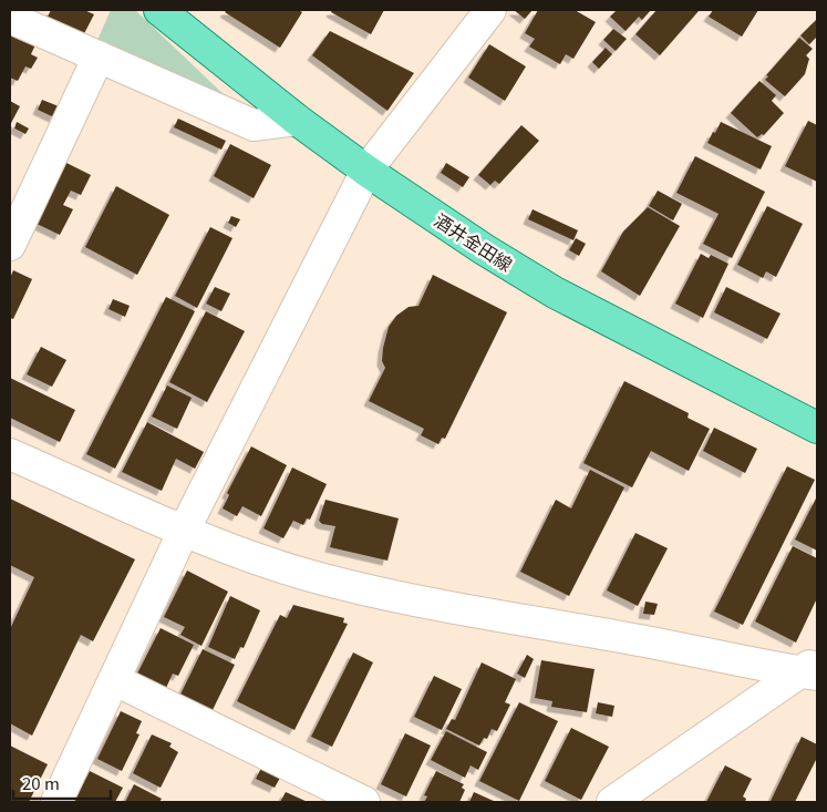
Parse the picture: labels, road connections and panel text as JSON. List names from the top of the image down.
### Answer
{
  "streets": {
    "main road": ["酒井金田線"]
  },
  "scale_bar": "20 m"
}
